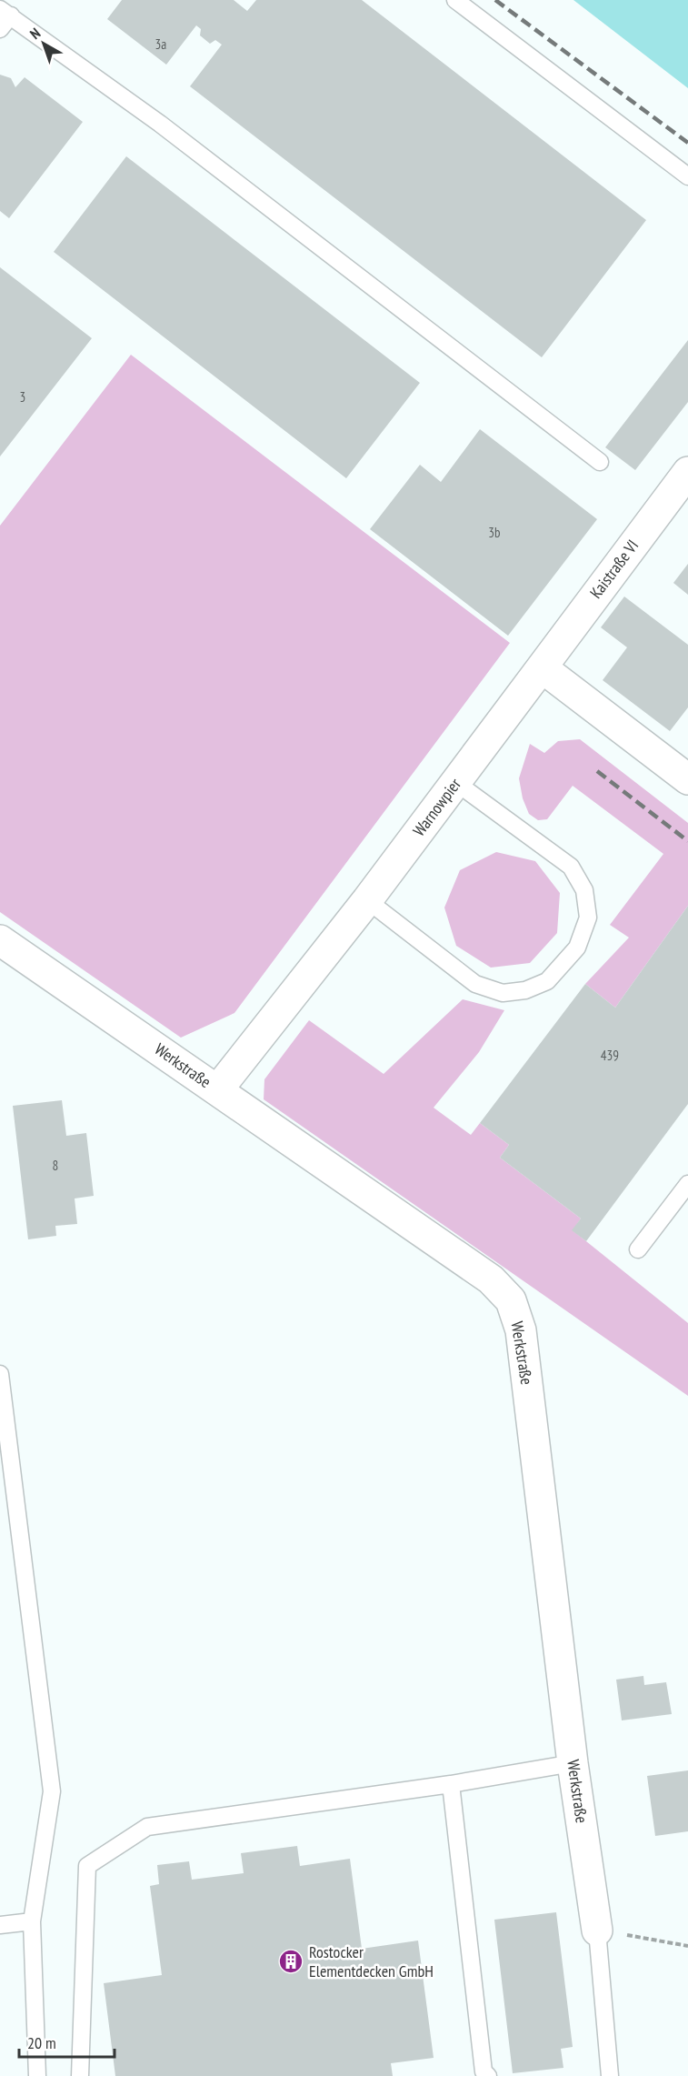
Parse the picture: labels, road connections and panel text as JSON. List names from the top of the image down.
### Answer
{
  "streets": {
    "street": ["Kaistraße VI", "Warnowpier", "Werkstraße"]
  },
  "crossings": [
    ["Kaistraße VI", "Warnowpier"],
    ["Warnowpier", "Werkstraße"]
  ],
  "places": {
    "building": ["Rostocker Elementdecken GmbH"]
  },
  "house_numbers": [
    "3a",
    "3",
    "3b",
    "439",
    "8"
  ],
  "scale_bar": "20 m",
  "north": "top left"
}
